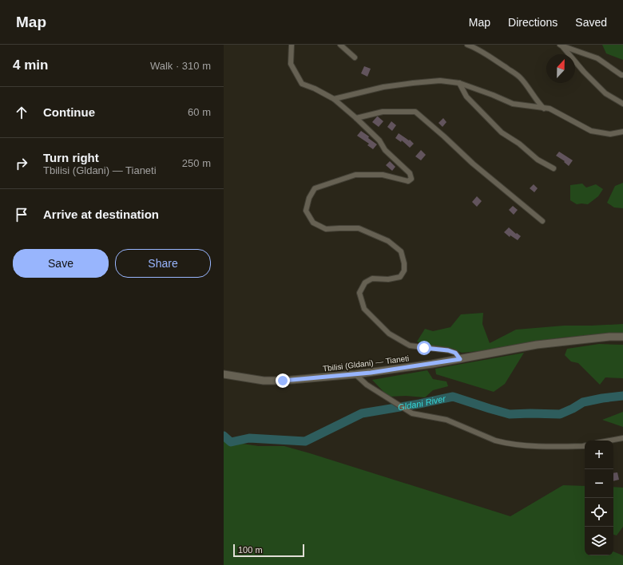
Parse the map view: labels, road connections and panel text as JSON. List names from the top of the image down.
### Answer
{
  "streets": {
    "main road": ["Tbilisi (Gldani) — Tianeti"]
  },
  "water": ["Gldani River"],
  "scale_bar": "100 m",
  "north": "top",
  "page": {
    "header": "Map",
    "nav": ["Map", "Directions", "Saved"],
    "heading": ["4 min", "Walk · 310 m"],
    "list": [
      ["Continue", "60 m"],
      ["Turn right", "Tbilisi (Gldani) — Tianeti", "250 m"],
      "Arrive at destination"
    ],
    "buttons": ["Save", "Share"],
    "map_buttons": ["+", "−"],
    "scale": "100 m"
  }
}
